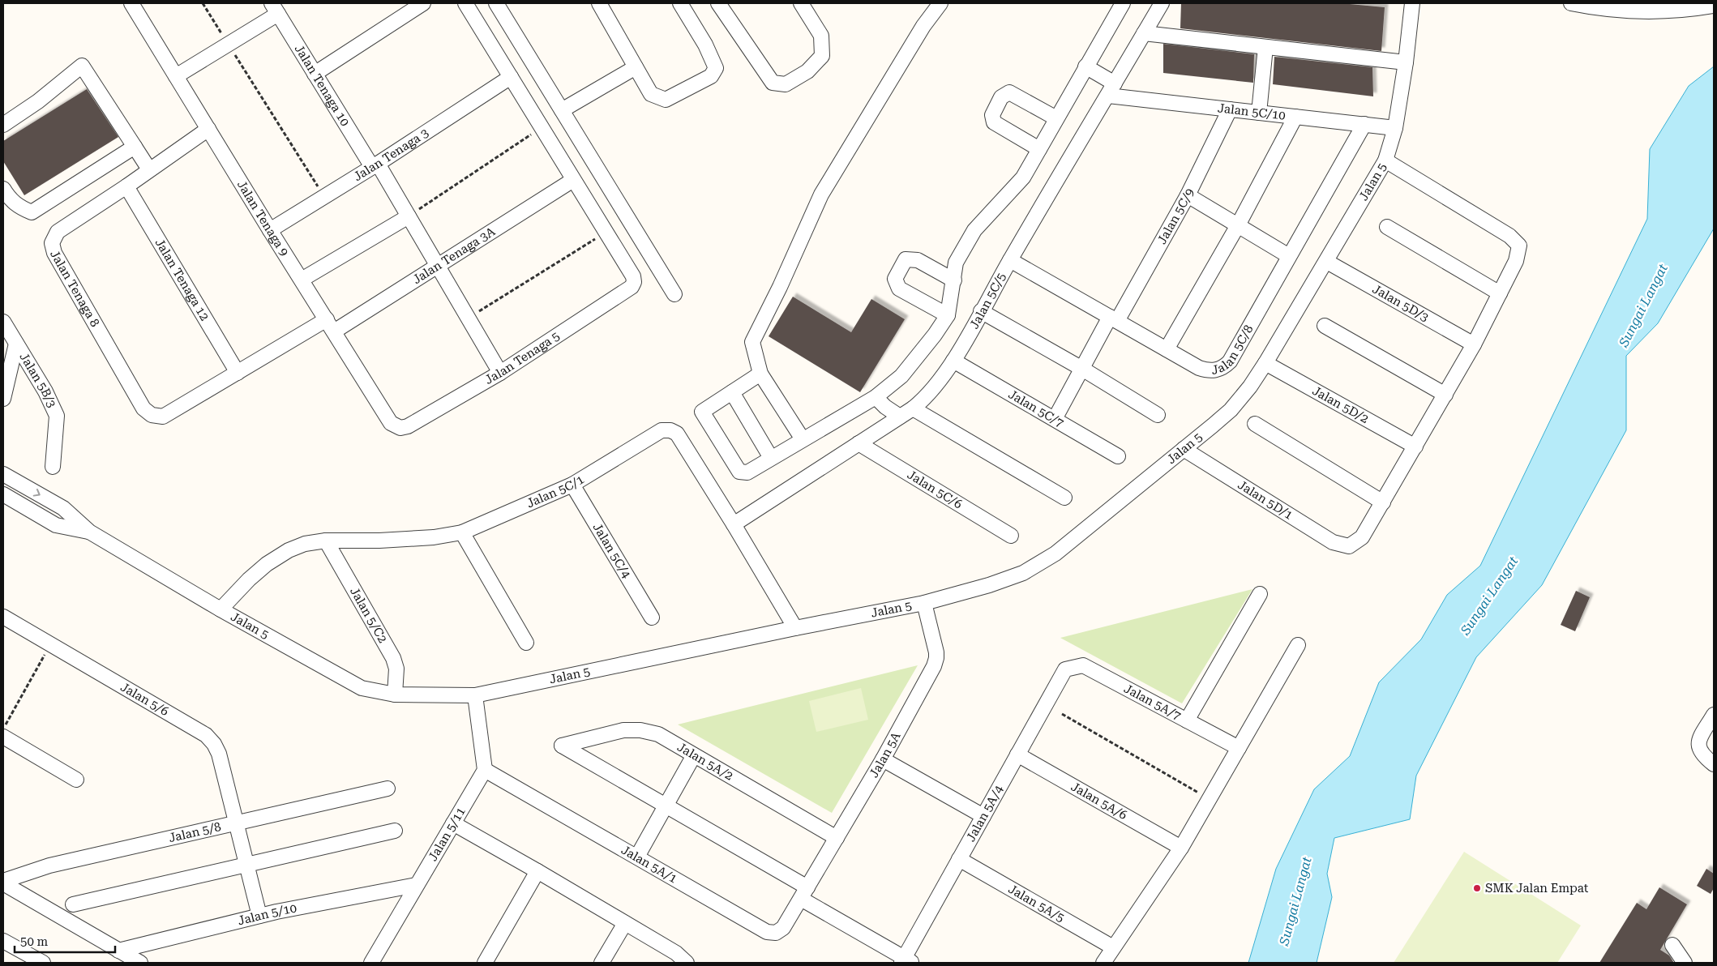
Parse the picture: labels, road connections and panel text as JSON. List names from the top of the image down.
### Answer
{
  "streets": {
    "street": [
      "Jalan Tenaga 10",
      "Jalan 5C/10",
      "Jalan Tenaga 3",
      "Jalan 5",
      "Jalan 5C/9",
      "Jalan Tenaga 9",
      "Jalan Tenaga 3A",
      "Jalan Tenaga 12",
      "Jalan Tenaga 8",
      "Jalan 5C/5",
      "Jalan 5D/3",
      "Jalan 5C/8",
      "Jalan Tenaga 5",
      "Jalan 5B/3",
      "Jalan 5D/2",
      "Jalan 5C/7",
      "Jalan 5C/6",
      "Jalan 5C/1",
      "Jalan 5D/1",
      "Jalan 5C/4",
      "Jalan 5/C2",
      "Jalan 5/6",
      "Jalan 5A/7",
      "Jalan 5A",
      "Jalan 5A/2",
      "Jalan 5A/6",
      "Jalan 5A/4",
      "Jalan 5/8",
      "Jalan 5/11",
      "Jalan 5A/1",
      "Jalan 5A/5",
      "Jalan 5/10"
    ]
  },
  "crossings": [
    ["Jalan Tenaga 10", "Jalan Tenaga 3"],
    ["Jalan Tenaga 10", "Jalan Tenaga 3A"],
    ["Jalan Tenaga 10", "Jalan Tenaga 5"],
    ["Jalan 5C/10", "Jalan 5"],
    ["Jalan 5C/10", "Jalan 5C/9"],
    ["Jalan 5C/10", "Jalan 5C/5"],
    ["Jalan 5C/10", "Jalan 5C/8"],
    ["Jalan Tenaga 3", "Jalan Tenaga 9"],
    ["Jalan 5", "Jalan 5D/3"],
    ["Jalan 5", "Jalan 5D/2"],
    ["Jalan 5", "Jalan 5C/1"],
    ["Jalan 5", "Jalan 5D/1"],
    ["Jalan 5", "Jalan 5/C2"],
    ["Jalan 5", "Jalan 5A"],
    ["Jalan 5C/9", "Jalan 5C/8"],
    ["Jalan 5C/9", "Jalan 5C/7"],
    ["Jalan Tenaga 9", "Jalan Tenaga 3A"],
    ["Jalan Tenaga 9", "Jalan Tenaga 8"],
    ["Jalan Tenaga 9", "Jalan Tenaga 5"],
    ["Jalan Tenaga 12", "Jalan Tenaga 8"],
    ["Jalan 5C/5", "Jalan 5C/8"],
    ["Jalan 5C/5", "Jalan 5C/7"],
    ["Jalan 5C/5", "Jalan 5C/6"],
    ["Jalan 5C/5", "Jalan 5C/1"],
    ["Jalan 5C/1", "Jalan 5C/4"],
    ["Jalan 5C/1", "Jalan 5/C2"],
    ["Jalan 5/6", "Jalan 5/8"],
    ["Jalan 5/6", "Jalan 5/10"],
    ["Jalan 5A/7", "Jalan 5A/4"],
    ["Jalan 5A", "Jalan 5A/2"],
    ["Jalan 5A", "Jalan 5A/1"],
    ["Jalan 5A/6", "Jalan 5A/4"],
    ["Jalan 5A/4", "Jalan 5A/5"],
    ["Jalan 5/11", "Jalan 5A/1"],
    ["Jalan 5/11", "Jalan 5/10"]
  ],
  "water": ["Sungai Langat"],
  "places": ["SMK Jalan Empat"],
  "scale_bar": "50 m"
}
